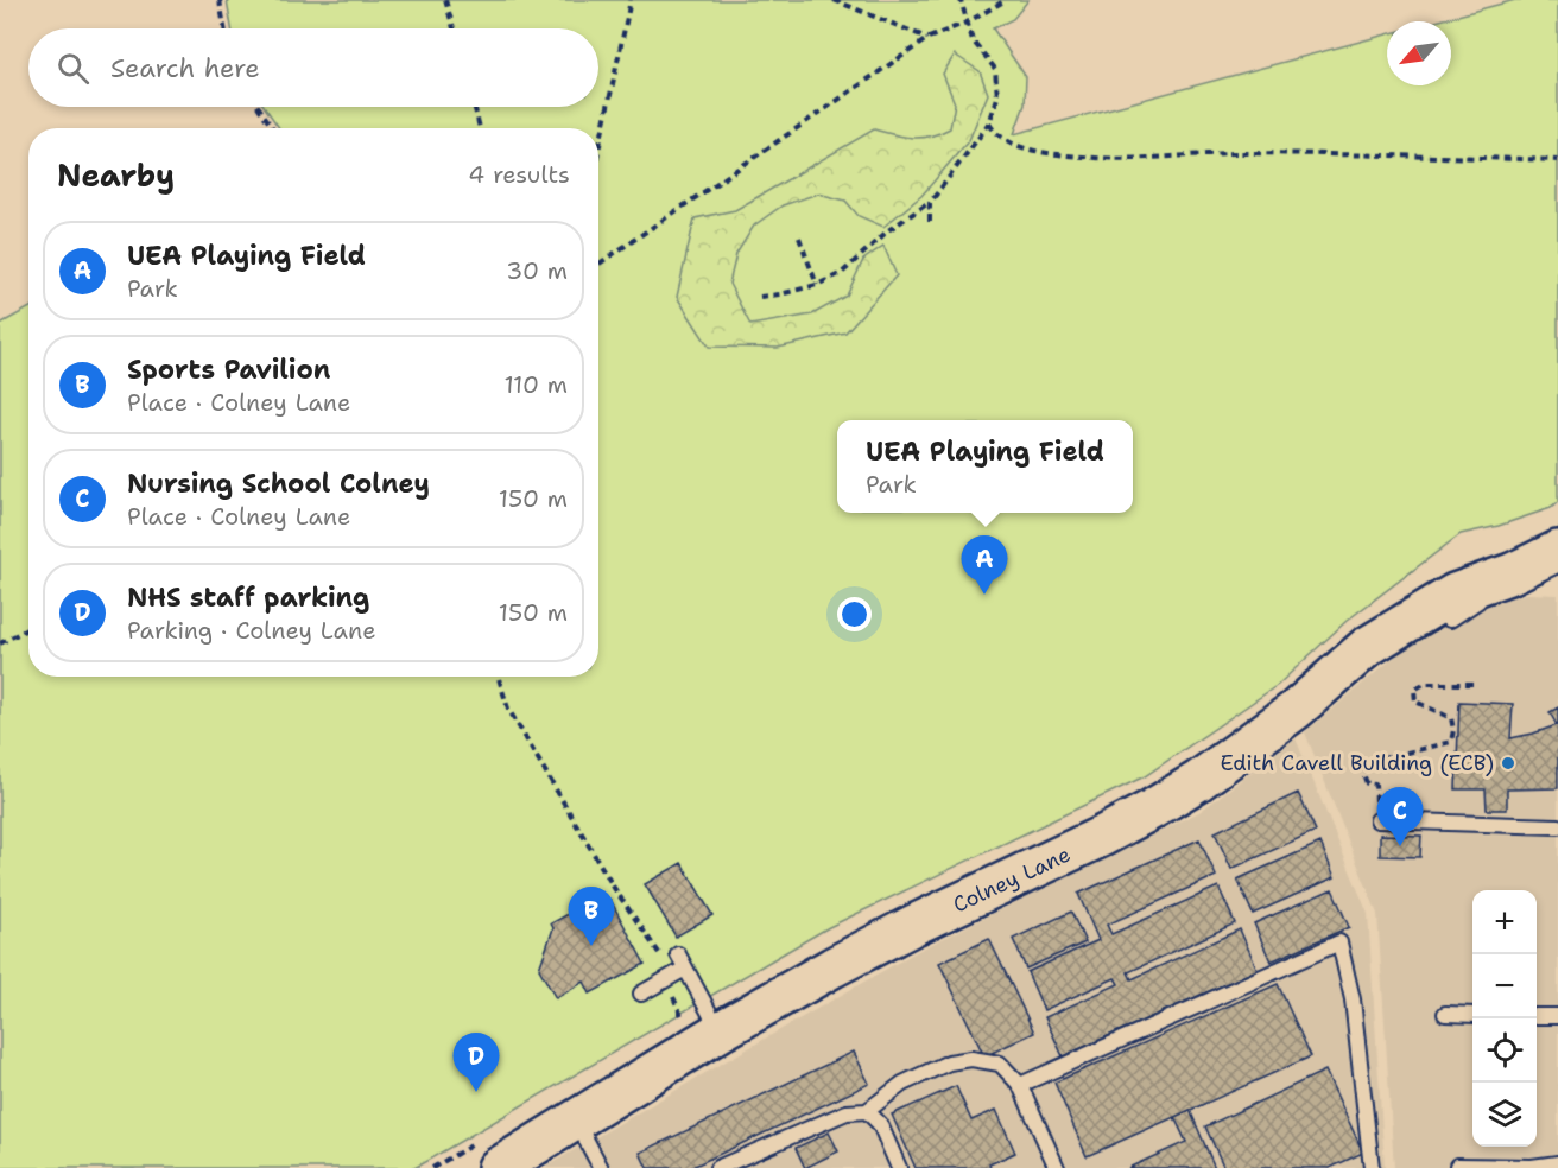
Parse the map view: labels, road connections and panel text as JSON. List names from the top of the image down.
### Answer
{
  "streets": {
    "street": ["Colney Lane"]
  },
  "places": ["Edith Cavell Building (ECB)"],
  "north": "bottom left",
  "page": {
    "search": "Search here",
    "heading": ["Nearby", "4 results"],
    "list": [
      {
        "mark": "A",
        "name": "UEA Playing Field",
        "note": "Park",
        "value": "30 m"
      },
      {
        "mark": "B",
        "name": "Sports Pavilion",
        "note": "Place · Colney Lane",
        "value": "110 m"
      },
      {
        "mark": "C",
        "name": "Nursing School Colney",
        "note": "Place · Colney Lane",
        "value": "150 m"
      },
      {
        "mark": "D",
        "name": "NHS staff parking",
        "note": "Parking · Colney Lane",
        "value": "150 m"
      }
    ],
    "popup": ["UEA Playing Field", "Park"],
    "pins": [
      "A",
      "C",
      "B",
      "D"
    ],
    "map_buttons": ["+", "−"]
  }
}
